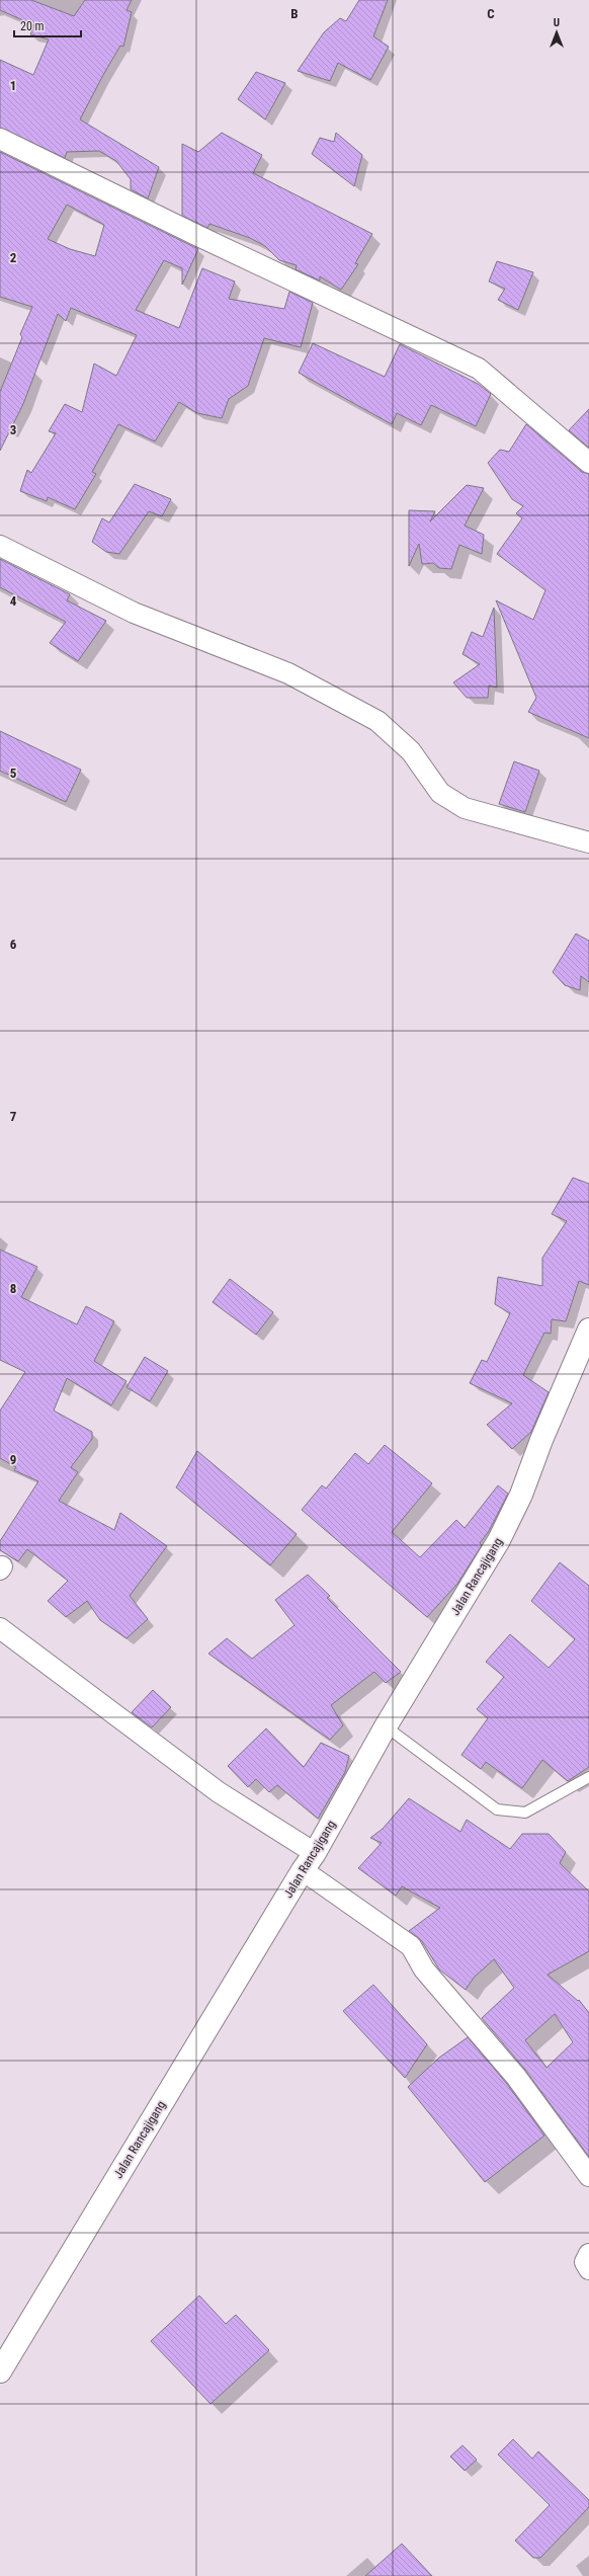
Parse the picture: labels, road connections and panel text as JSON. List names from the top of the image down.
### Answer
{
  "streets": {
    "main road": ["Jalan Rancajigang"]
  },
  "scale_bar": "20 m",
  "north": "top",
  "grid": {
    "columns": ["B", "C"],
    "rows": [
      "1",
      "2",
      "3",
      "4",
      "5",
      "6",
      "7",
      "8",
      "9"
    ]
  }
}
